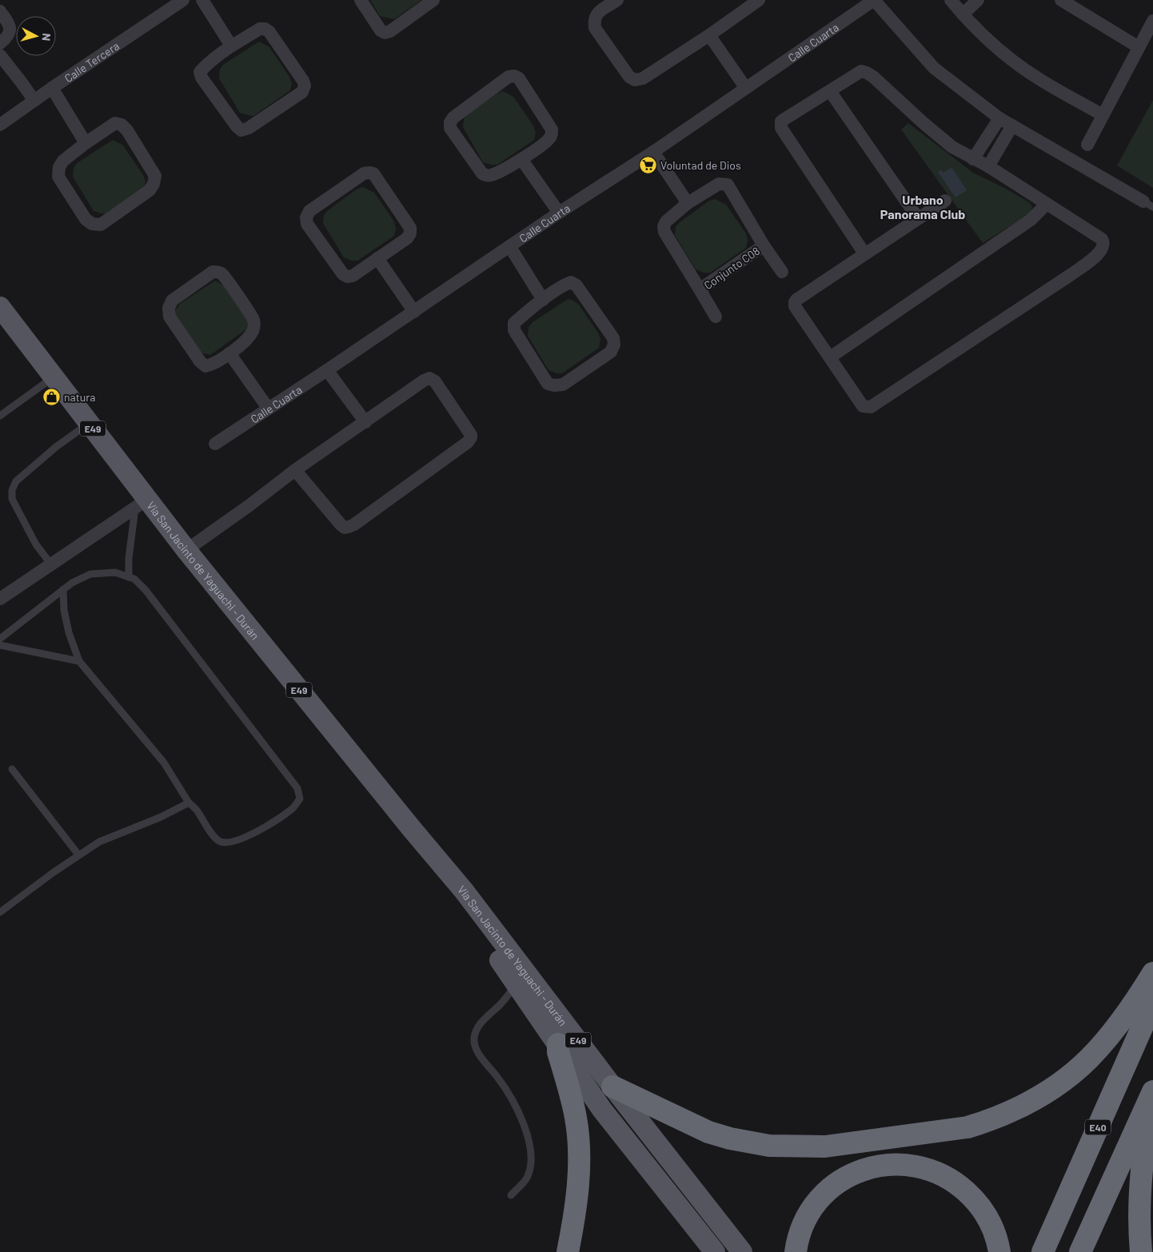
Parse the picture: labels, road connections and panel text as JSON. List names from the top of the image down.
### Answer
{
  "streets": {
    "highway": ["E40"],
    "main road": ["E49", "Vía San Jacinto de Yaguachi - Durán"],
    "street": ["Calle Cuarta", "Calle Tercera", "Conjunto C08"]
  },
  "districts": ["Urbano Panorama Club"],
  "places": {
    "supermarket": ["Voluntad de Dios"],
    "shop": ["natura"]
  },
  "north": "right"
}
